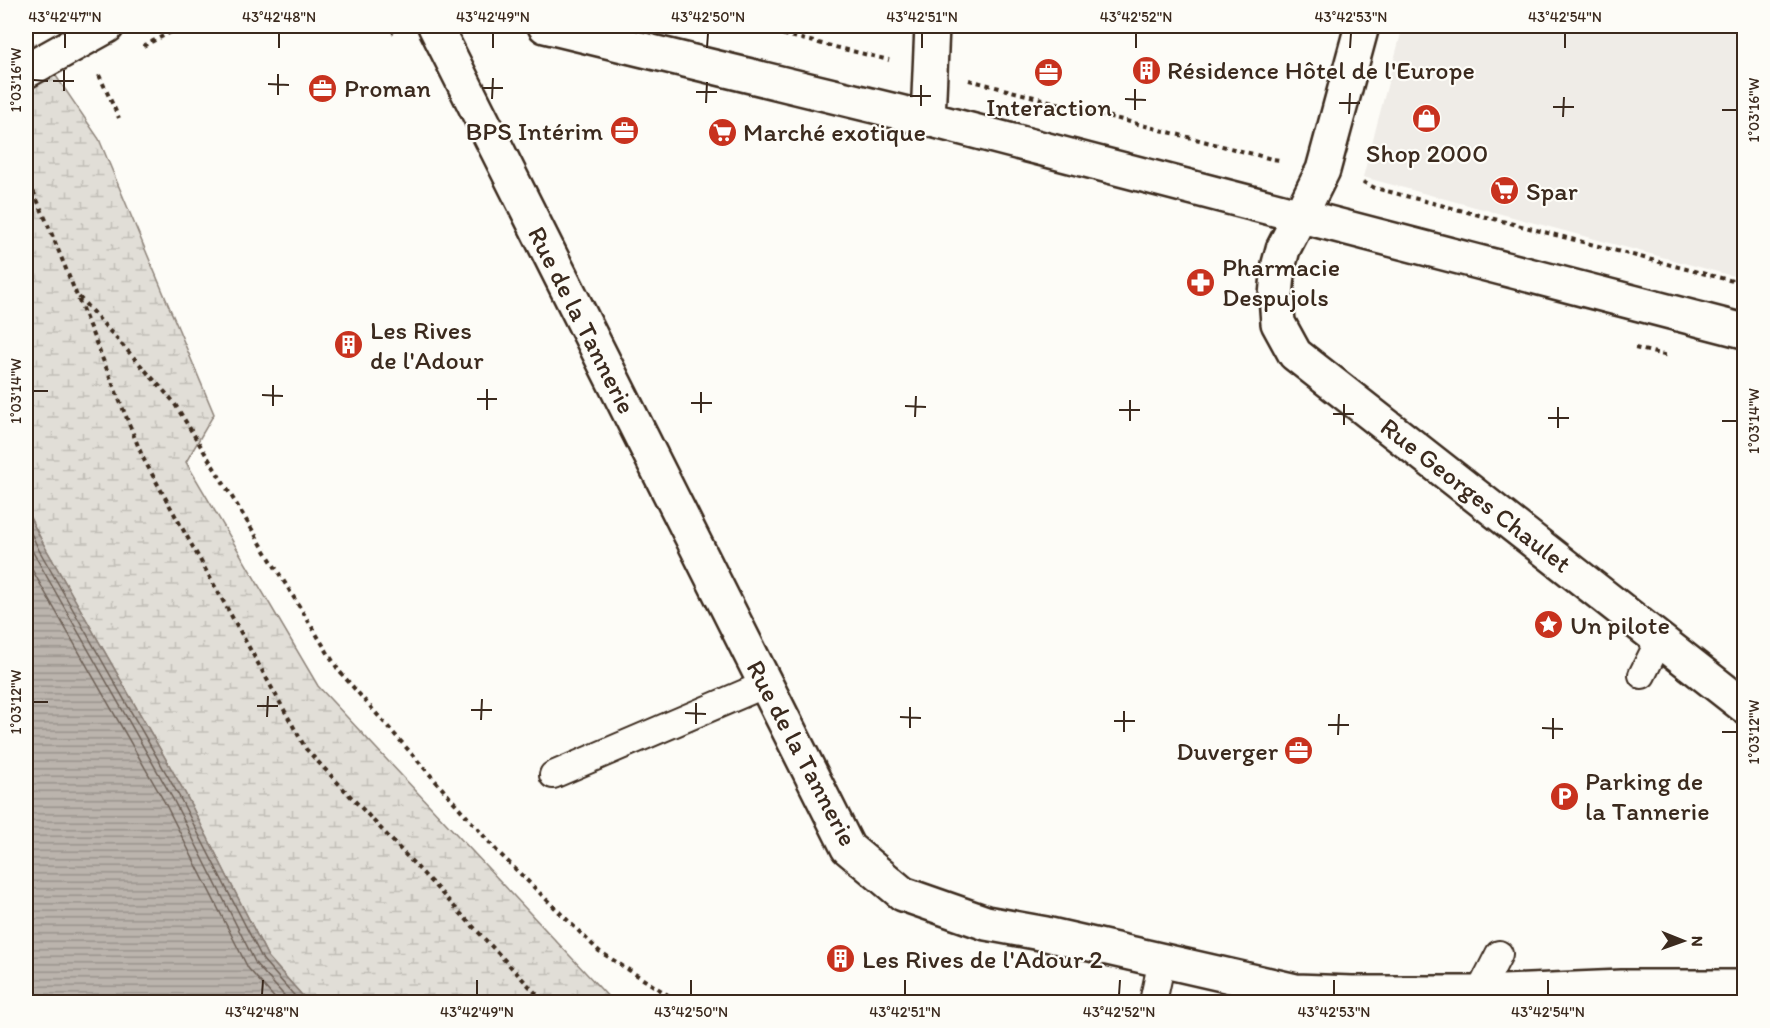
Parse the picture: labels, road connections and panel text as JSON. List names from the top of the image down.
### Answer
{
  "streets": {
    "street": ["Rue de la Tannerie", "Rue Georges Chaulet"]
  },
  "places": {
    "building": ["Résidence Hôtel de l'Europe", "Les Rives de l'Adour", "Les Rives de l'Adour 2"],
    "office": [
      "Interaction",
      "Proman",
      "BPS Intérim",
      "Duverger"
    ],
    "shop": ["Shop 2000"],
    "supermarket": ["Marché exotique", "Spar"],
    "pharmacy": ["Pharmacie Despujols"],
    "place": ["Un pilote"],
    "parking": ["Parking de la Tannerie"]
  },
  "north": "right",
  "coordinates": [
    "43°42'47\"N",
    "43°42'48\"N",
    "43°42'49\"N",
    "43°42'50\"N",
    "43°42'51\"N",
    "43°42'52\"N",
    "43°42'53\"N",
    "43°42'54\"N",
    "1°03'16\"W",
    "1°03'14\"W",
    "1°03'12\"W"
  ]
}
